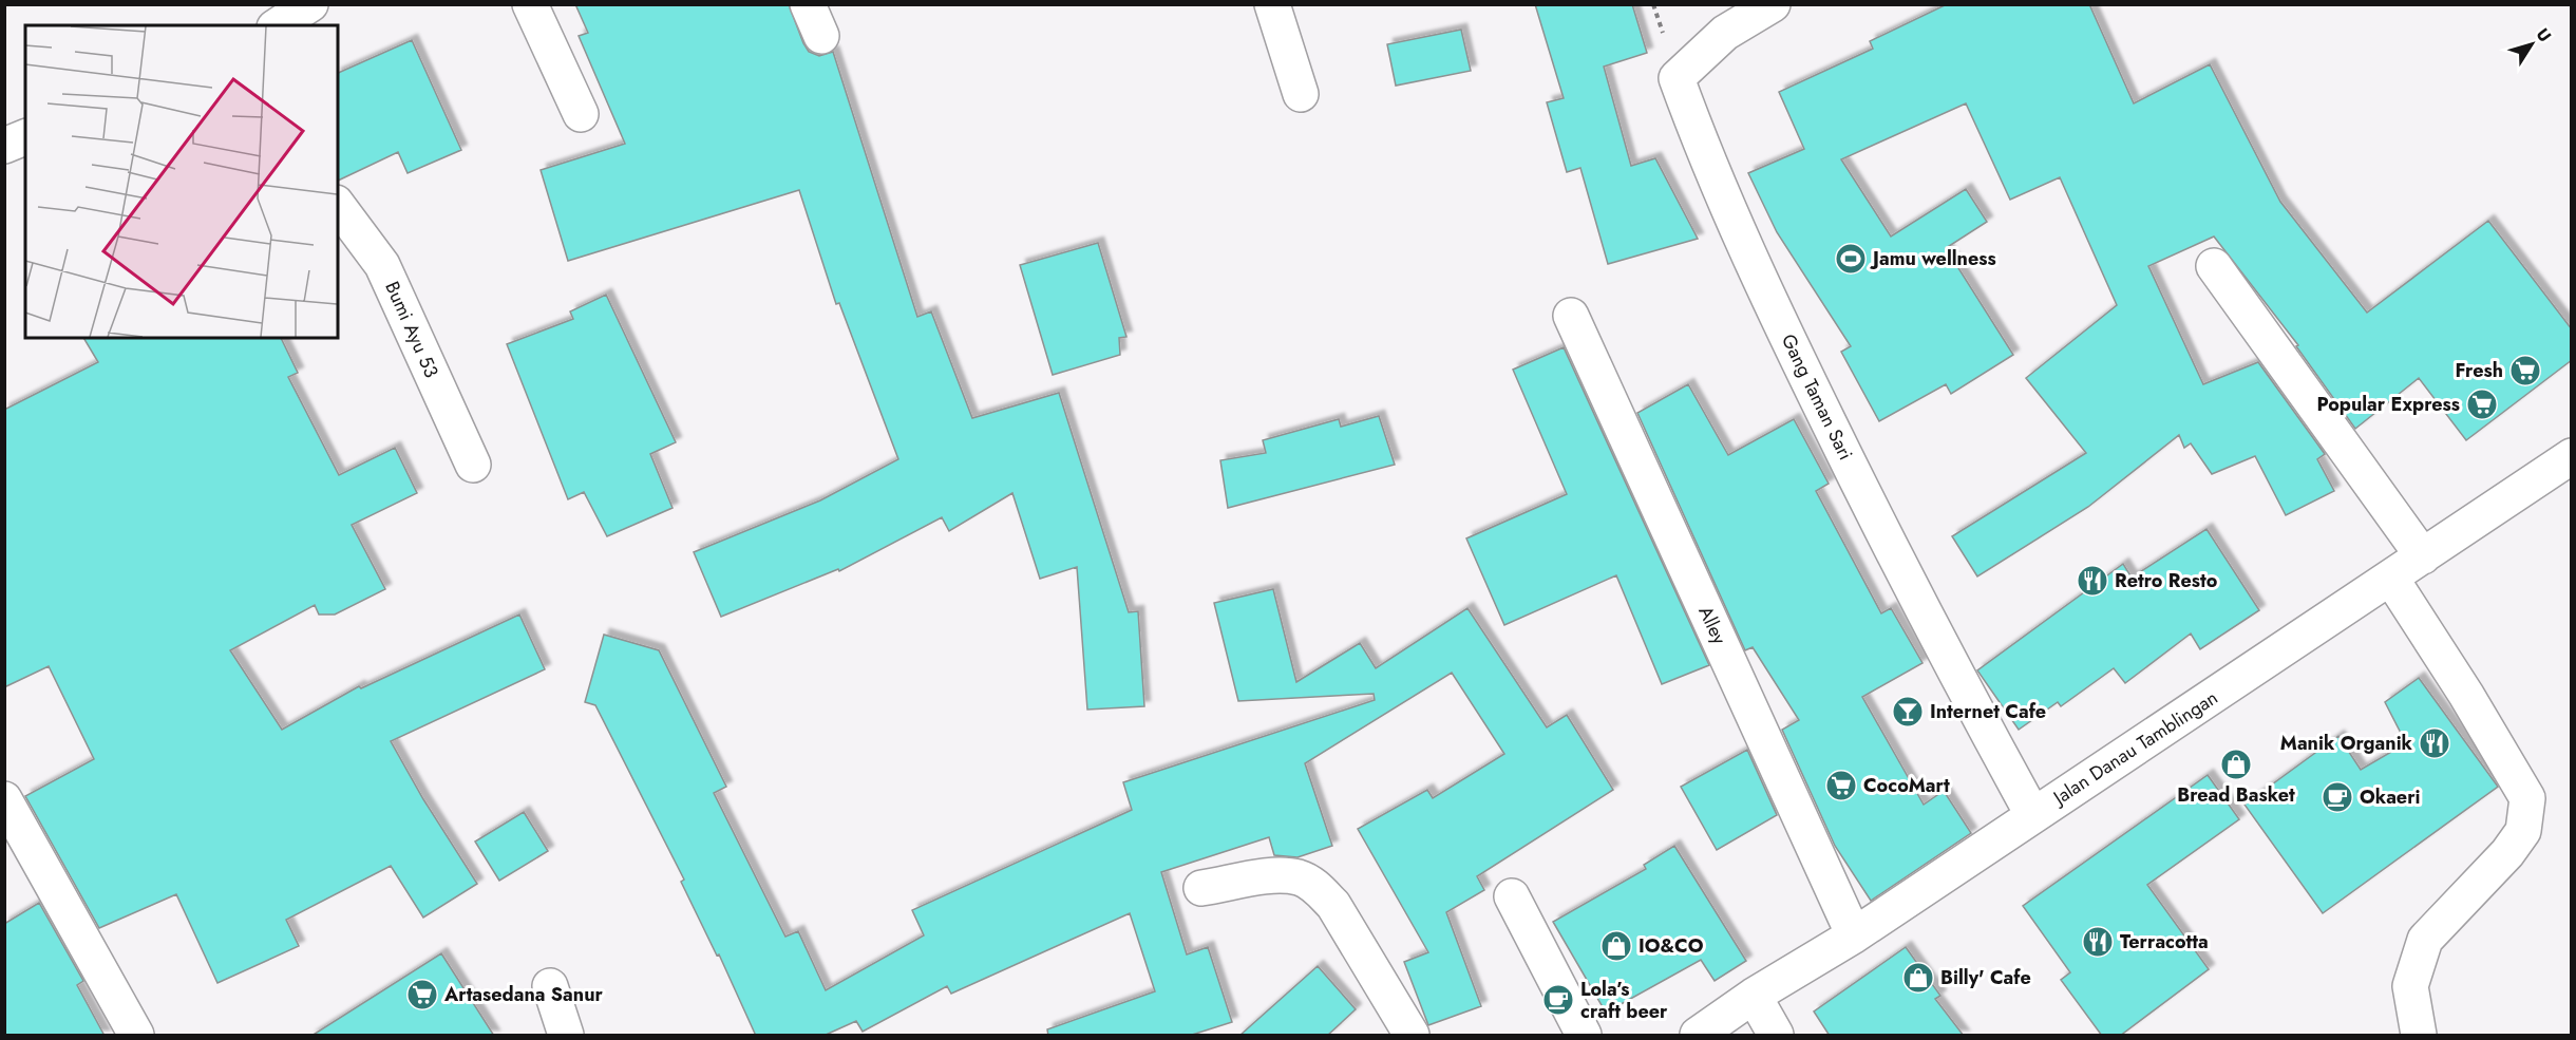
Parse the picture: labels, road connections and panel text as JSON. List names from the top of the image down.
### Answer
{
  "streets": {
    "street": [
      "Bumi Ayu 53",
      "Gang Taman Sari",
      "Alley",
      "Jalan Danau Tamblingan"
    ]
  },
  "crossings": [
    ["Gang Taman Sari", "Jalan Danau Tamblingan"],
    ["Alley", "Jalan Danau Tamblingan"]
  ],
  "places": {
    "sports": ["Jamu wellness"],
    "supermarket": [
      "Fresh",
      "Popular Express",
      "CocoMart",
      "Artasedana Sanur"
    ],
    "restaurant": ["Retro Resto", "Manik Organik", "Terracotta"],
    "bar": ["Internet Cafe"],
    "shop": ["Bread Basket", "IO&CO", "Billy' Cafe"],
    "cafe": ["Okaeri", "Lola’s craft beer"]
  },
  "north": "top right"
}
